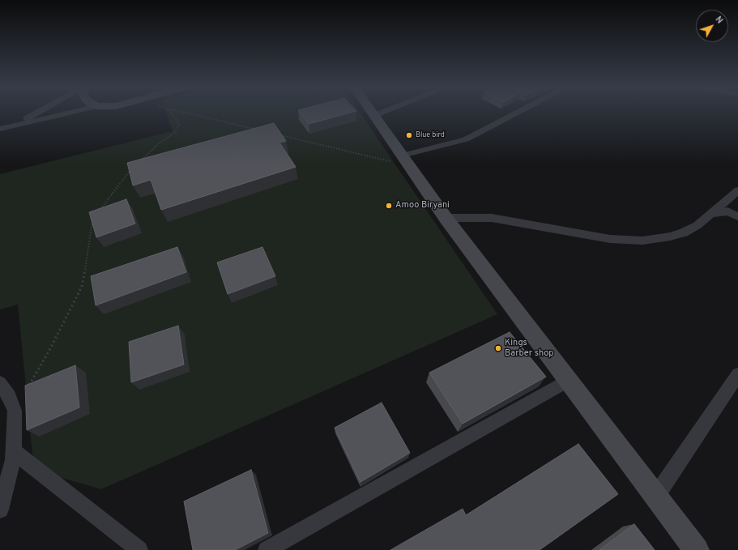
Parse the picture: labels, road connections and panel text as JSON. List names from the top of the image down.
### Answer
{
  "places": ["Blue bird", "Amoo Biryani", "Kings Barber shop"],
  "north": "top right"
}
